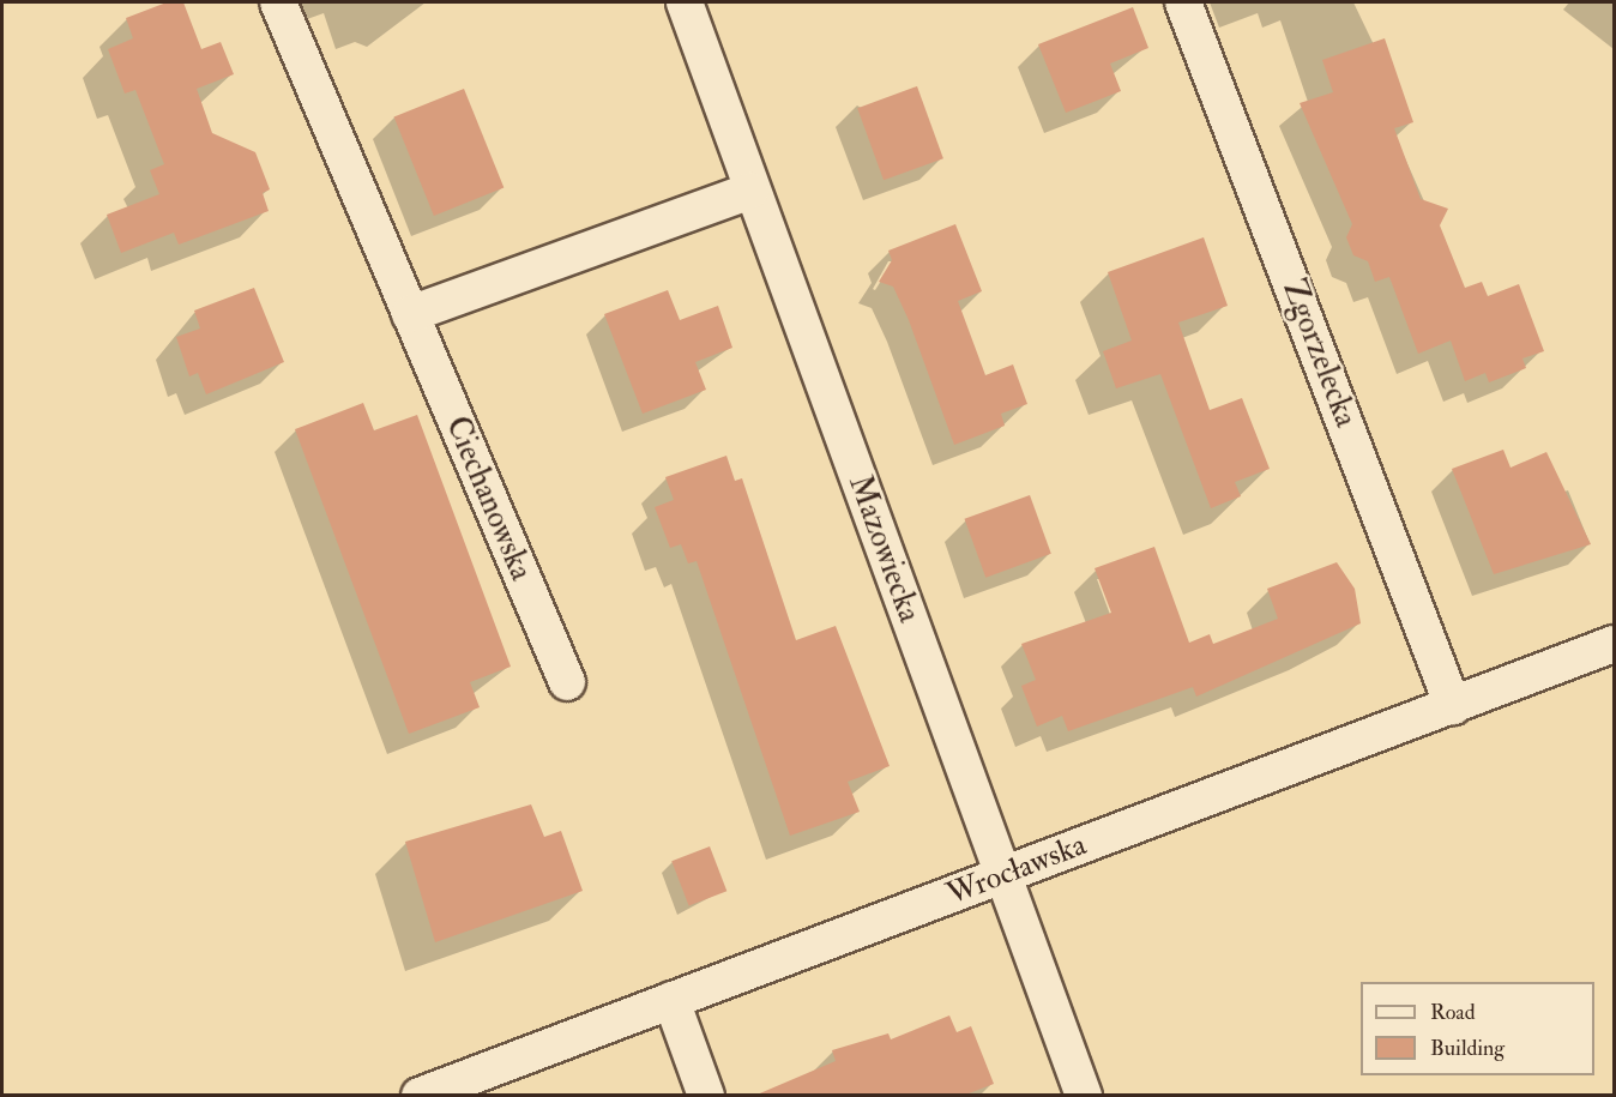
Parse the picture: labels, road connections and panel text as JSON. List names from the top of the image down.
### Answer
{
  "streets": {
    "street": [
      "Zgorzelecka",
      "Ciechanowska",
      "Mazowiecka",
      "Wrocławska"
    ]
  },
  "crossings": [
    ["Zgorzelecka", "Wrocławska"],
    ["Mazowiecka", "Wrocławska"]
  ],
  "legend": ["Road", "Building"]
}
